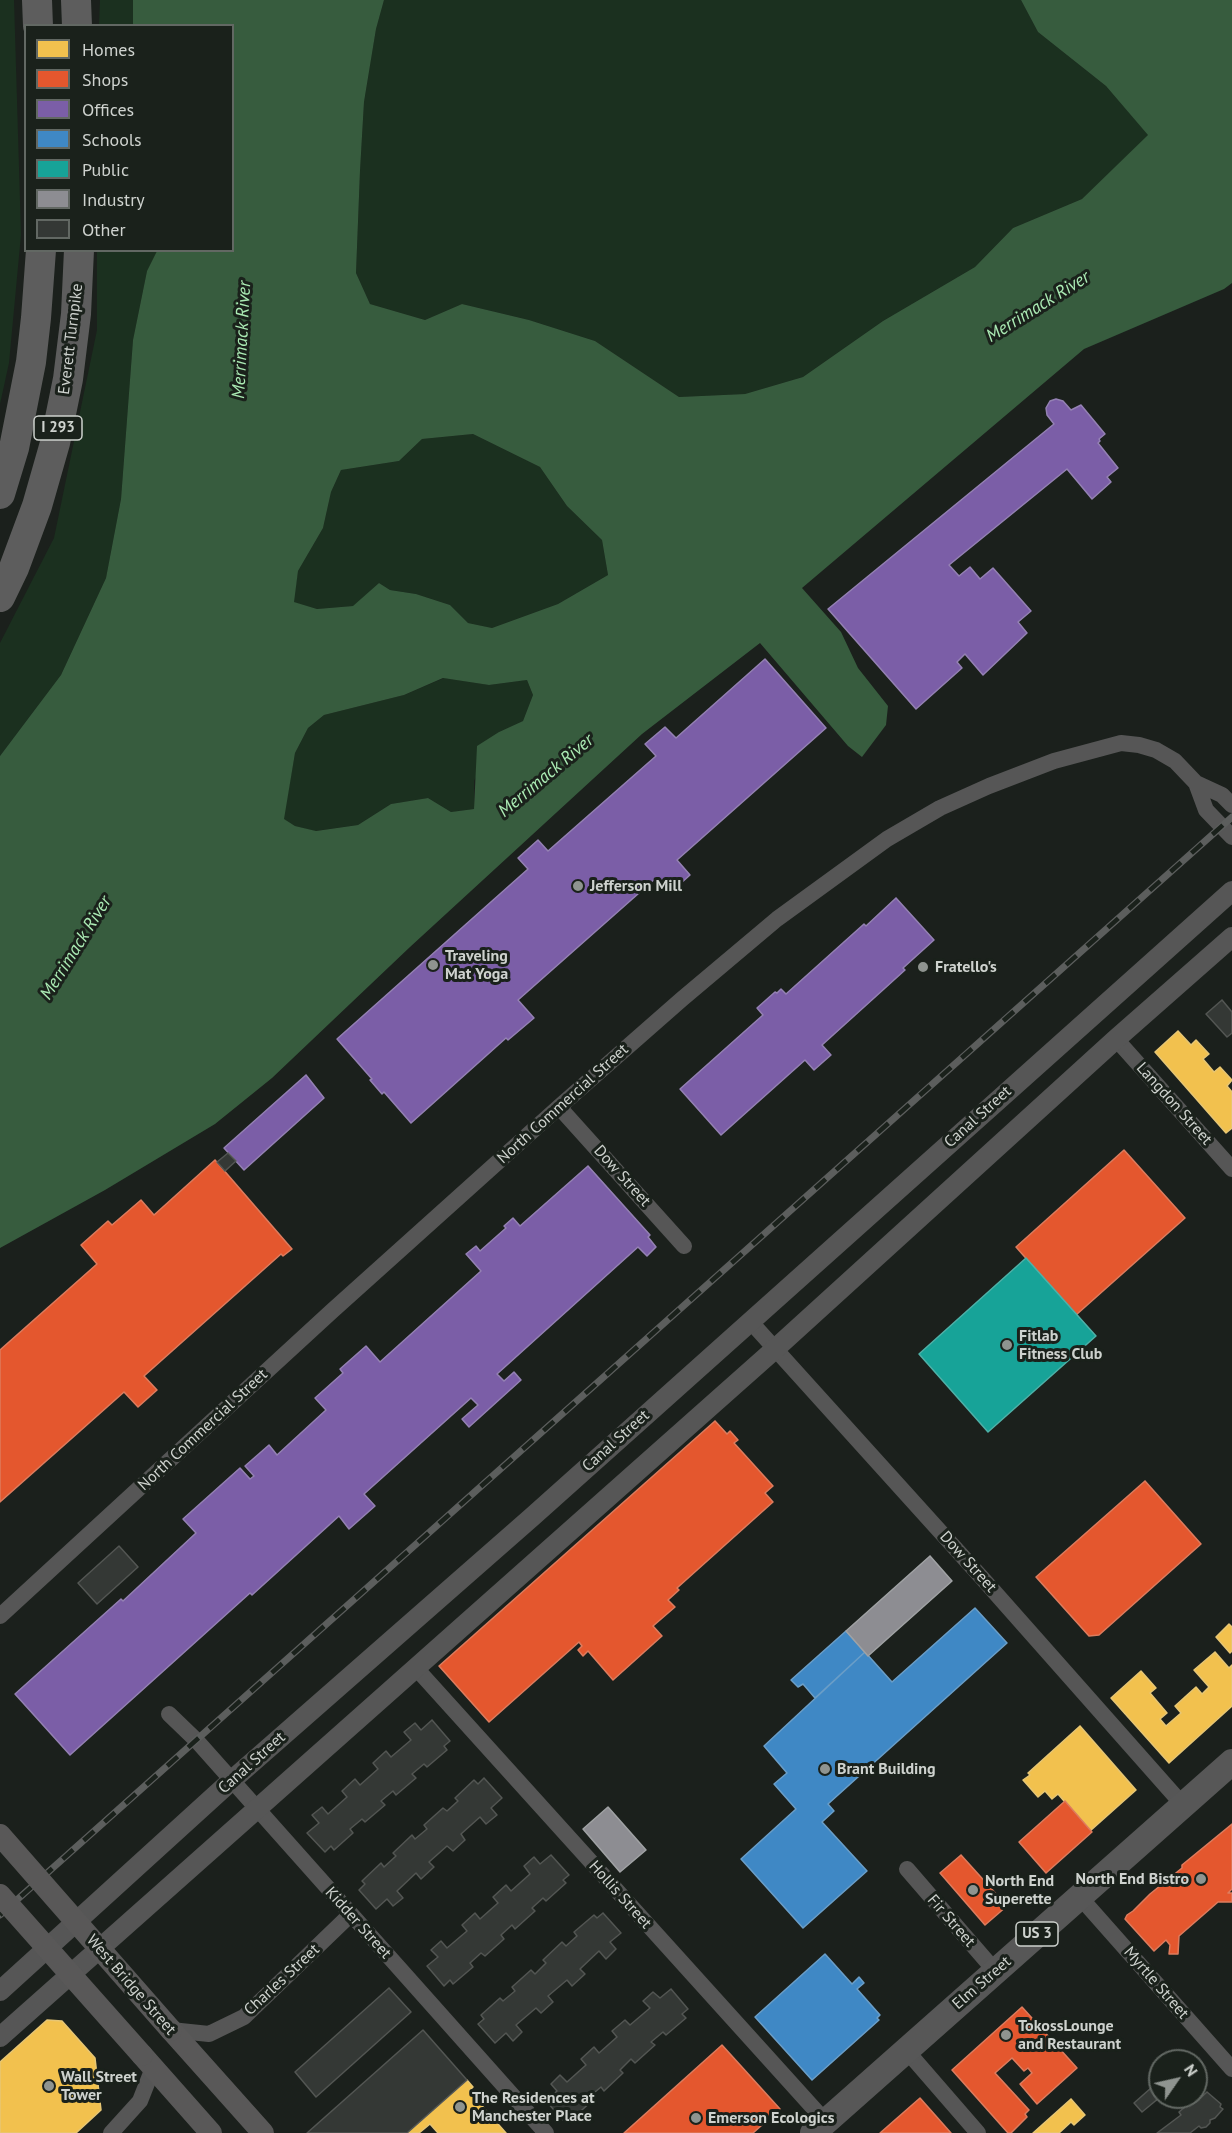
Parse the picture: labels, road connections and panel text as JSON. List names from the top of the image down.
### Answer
{
  "streets": {
    "highway": ["Everett Turnpike", "I 293"],
    "main road": ["US 3", "Elm Street", "West Bridge Street"],
    "street": [
      "North Commercial Street",
      "Langdon Street",
      "Canal Street",
      "Dow Street",
      "Hollis Street",
      "Fir Street",
      "Kidder Street",
      "Charles Street",
      "Myrtle Street"
    ]
  },
  "crossings": [
    ["North Commercial Street", "Dow Street"],
    ["Canal Street", "Dow Street"],
    ["Canal Street", "Kidder Street"],
    ["Dow Street", "Elm Street"],
    ["Hollis Street", "Elm Street"],
    ["Fir Street", "Elm Street"],
    ["Kidder Street", "Charles Street"],
    ["Charles Street", "West Bridge Street"],
    ["Elm Street", "Myrtle Street"]
  ],
  "water": ["Merrimack River"],
  "places": [
    "Jefferson Mill",
    "Traveling Mat Yoga",
    "Fratello's",
    "Fitlab Fitness Club",
    "Brant Building",
    "North End Bistro",
    "North End Superette",
    "TokossLounge and Restaurant",
    "Wall Street Tower",
    "The Residences at Manchester Place",
    "Emerson Ecologics"
  ],
  "legend": [
    "Homes",
    "Shops",
    "Offices",
    "Schools",
    "Public",
    "Industry",
    "Other"
  ],
  "north": "top right"
}
